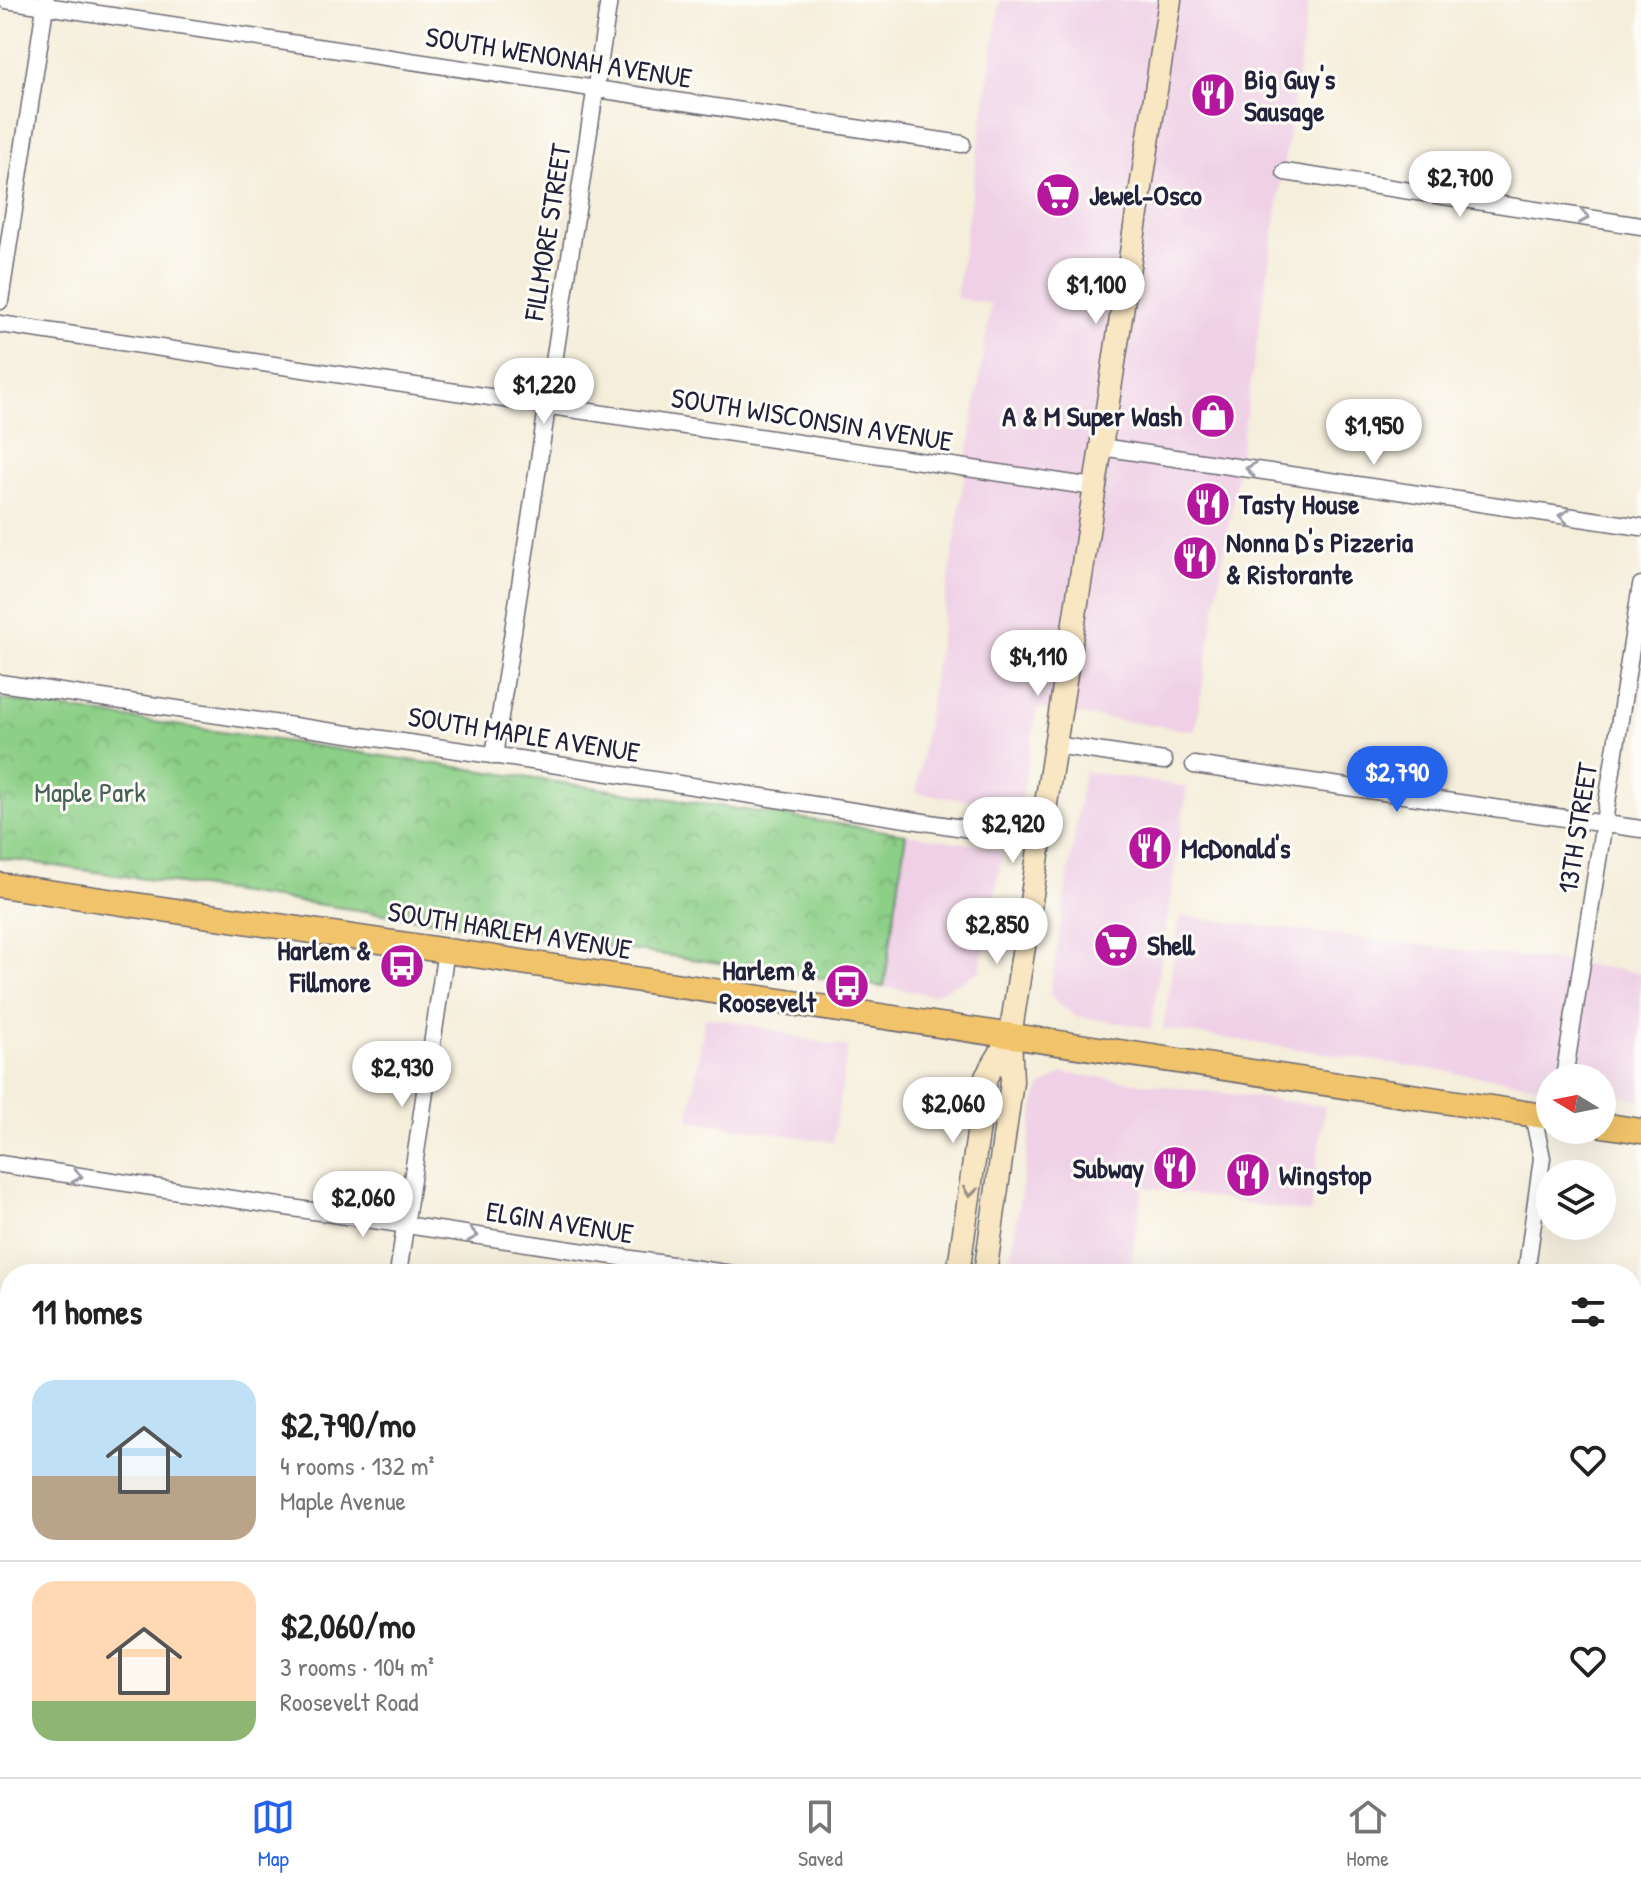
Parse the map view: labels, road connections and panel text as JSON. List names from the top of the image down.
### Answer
{
  "streets": {
    "main road": ["SOUTH HARLEM AVENUE"],
    "street": [
      "SOUTH WENONAH AVENUE",
      "FILLMORE STREET",
      "SOUTH WISCONSIN AVENUE",
      "SOUTH MAPLE AVENUE",
      "13TH STREET",
      "ELGIN AVENUE"
    ]
  },
  "crossings": [
    ["SOUTH WENONAH AVENUE", "FILLMORE STREET"],
    ["FILLMORE STREET", "SOUTH WISCONSIN AVENUE"],
    ["FILLMORE STREET", "SOUTH MAPLE AVENUE"]
  ],
  "one_way": ["ELGIN AVENUE"],
  "parks": ["Maple Park"],
  "places": {
    "restaurant": [
      "Big Guy's Sausage",
      "Tasty House",
      "Nonna D's Pizzeria & Ristorante",
      "McDonald's",
      "Subway",
      "Wingstop"
    ],
    "supermarket": ["Jewel-Osco", "Shell"],
    "shop": ["A & M Super Wash"],
    "bus stop": ["Harlem & Fillmore", "Harlem & Roosevelt"]
  },
  "north": "left",
  "page": {
    "price": [
      "$2,700",
      "$1,100",
      "$1,220",
      "$1,950",
      "$4,110",
      "$2,790",
      "$2,920",
      "$2,850",
      "$2,930",
      "$2,060",
      "$2,060"
    ],
    "heading": "11 homes",
    "list": [
      {
        "name": "$2,790/mo",
        "note": "4 rooms · 132 m² · Maple Avenue"
      },
      {
        "name": "$2,060/mo",
        "note": "3 rooms · 104 m² · Roosevelt Road"
      }
    ],
    "tabs": ["Map", "Saved", "Home"]
  }
}
